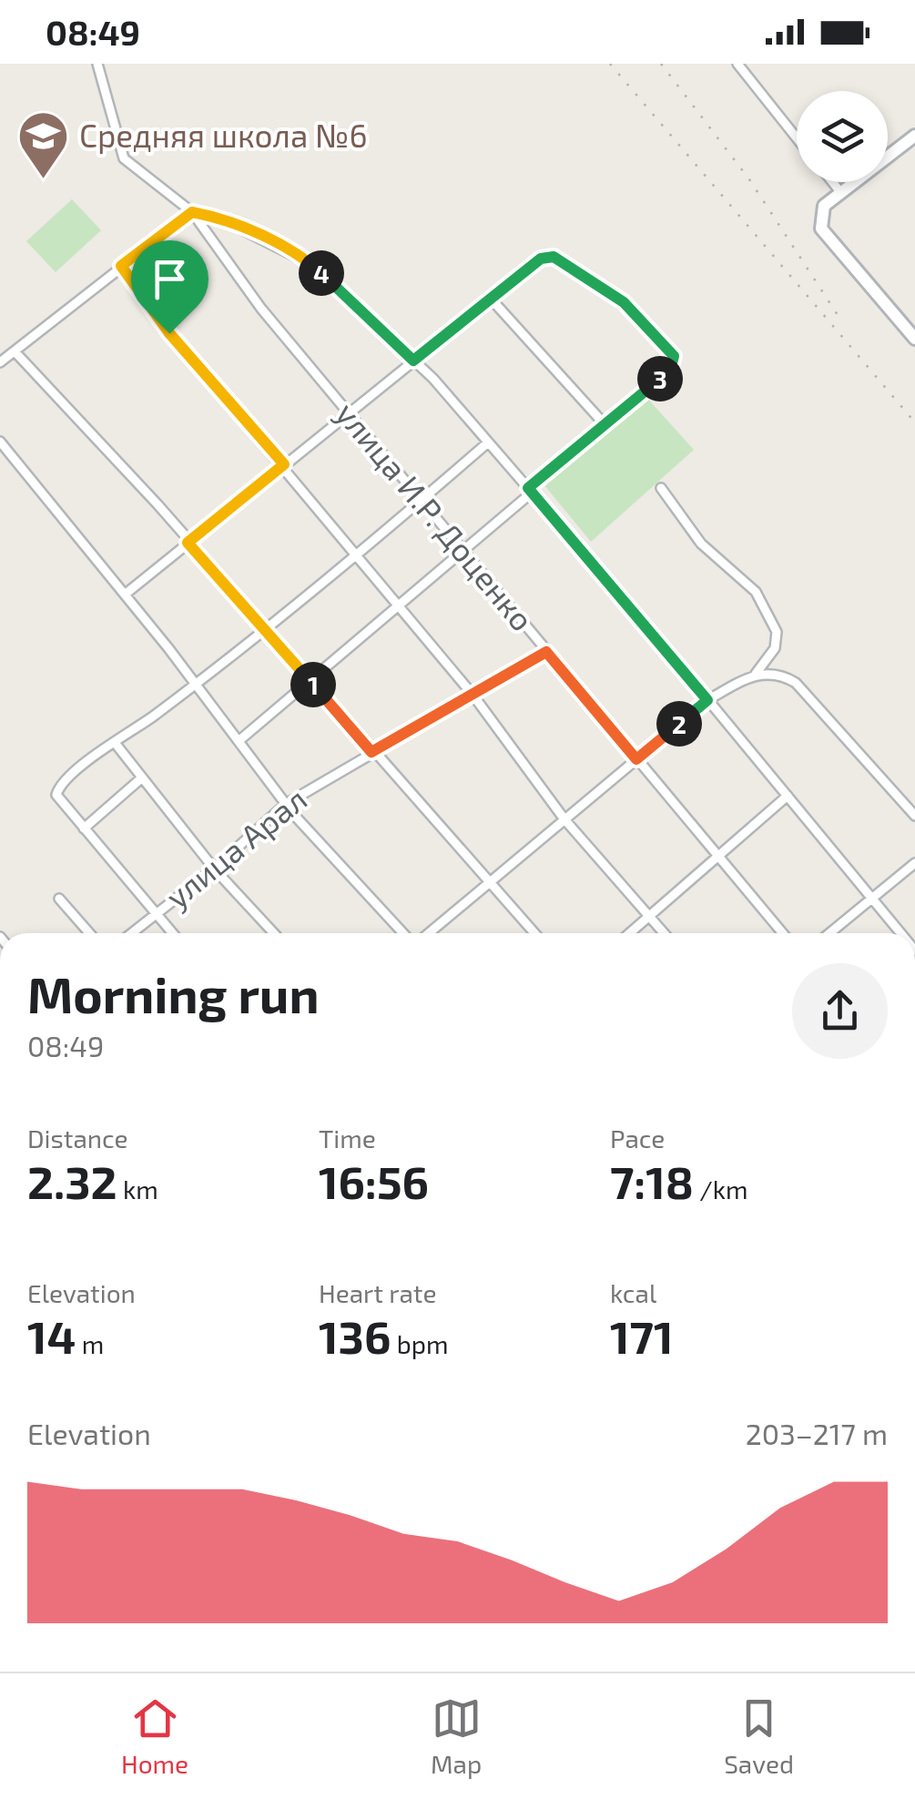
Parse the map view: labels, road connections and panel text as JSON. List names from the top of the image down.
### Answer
{
  "streets": {
    "street": ["улица И.Р. Доценко", "улица Арал"]
  },
  "crossings": [
    ["улица И.Р. Доценко", "улица Арал"]
  ],
  "places": {
    "school or university": ["Средняя школа №6"]
  },
  "page": {
    "status": "08:49",
    "pins": [
      "4",
      "3",
      "1",
      "2"
    ],
    "heading": ["Morning run", "08:49"],
    "stats": [
      ["Distance", "2.32 km"],
      ["Time", "16:56"],
      ["Pace", "7:18 /km"],
      ["Elevation", "14 m"],
      ["Heart rate", "136 bpm"],
      ["kcal", "171"]
    ],
    "chart": ["Elevation", "203–217 m"],
    "tabs": ["Home", "Map", "Saved"]
  }
}
